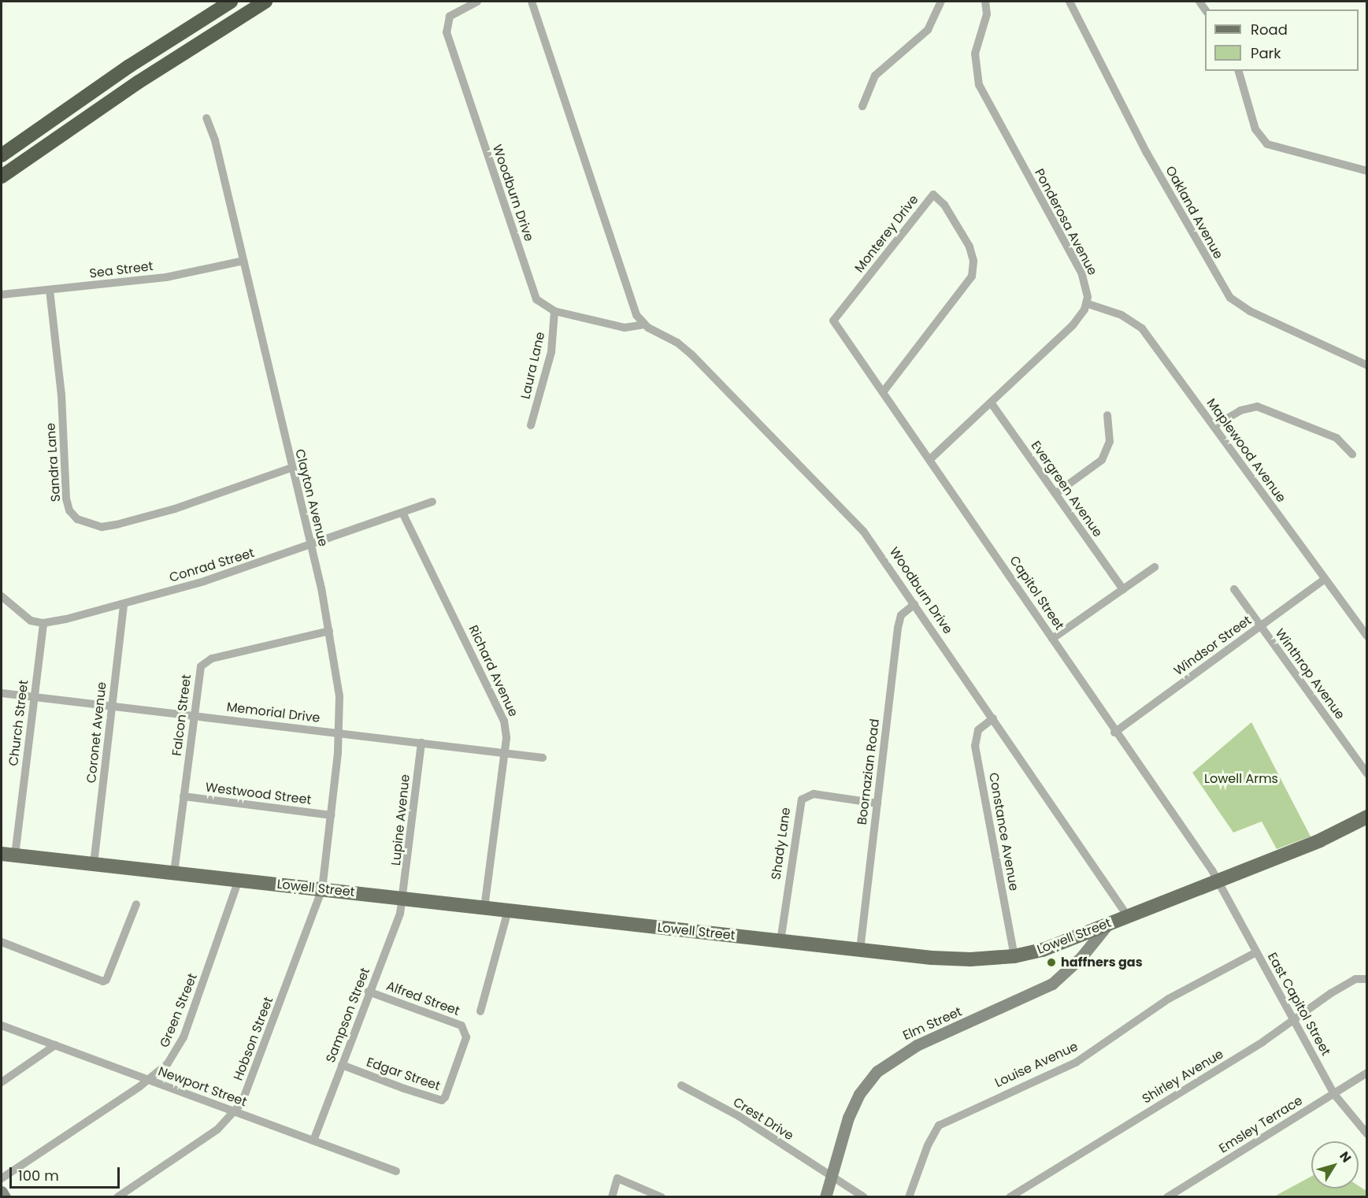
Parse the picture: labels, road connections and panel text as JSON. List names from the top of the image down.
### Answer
{
  "streets": {
    "main road": ["Lowell Street"],
    "street": [
      "Woodburn Drive",
      "Oakland Avenue",
      "Ponderosa Avenue",
      "Monterey Drive",
      "Sea Street",
      "Laura Lane",
      "Maplewood Avenue",
      "Sandra Lane",
      "Evergreen Avenue",
      "Clayton Avenue",
      "Conrad Street",
      "Capitol Street",
      "Windsor Street",
      "Richard Avenue",
      "Winthrop Avenue",
      "Memorial Drive",
      "Falcon Street",
      "Church Street",
      "Coronet Avenue",
      "Boornazian Road",
      "Westwood Street",
      "Lupine Avenue",
      "Constance Avenue",
      "Shady Lane",
      "Alfred Street",
      "East Capitol Street",
      "Green Street",
      "Sampson Street",
      "Elm Street",
      "Hobson Street",
      "Louise Avenue",
      "Edgar Street",
      "Shirley Avenue",
      "Newport Street",
      "Crest Drive",
      "Emsley Terrace"
    ]
  },
  "crossings": [
    ["Woodburn Drive", "Laura Lane"],
    ["Woodburn Drive", "Boornazian Road"],
    ["Woodburn Drive", "Constance Avenue"],
    ["Woodburn Drive", "Lowell Street"],
    ["Ponderosa Avenue", "Maplewood Avenue"],
    ["Monterey Drive", "Capitol Street"],
    ["Sea Street", "Sandra Lane"],
    ["Sea Street", "Clayton Avenue"],
    ["Maplewood Avenue", "Windsor Street"],
    ["Sandra Lane", "Clayton Avenue"],
    ["Clayton Avenue", "Conrad Street"],
    ["Clayton Avenue", "Memorial Drive"],
    ["Clayton Avenue", "Falcon Street"],
    ["Clayton Avenue", "Westwood Street"],
    ["Clayton Avenue", "Lowell Street"],
    ["Clayton Avenue", "Hobson Street"],
    ["Conrad Street", "Richard Avenue"],
    ["Conrad Street", "Church Street"],
    ["Conrad Street", "Coronet Avenue"],
    ["Capitol Street", "Windsor Street"],
    ["Capitol Street", "Lowell Street"],
    ["Capitol Street", "East Capitol Street"],
    ["Windsor Street", "Winthrop Avenue"],
    ["Richard Avenue", "Memorial Drive"],
    ["Richard Avenue", "Lowell Street"],
    ["Memorial Drive", "Falcon Street"],
    ["Memorial Drive", "Church Street"],
    ["Memorial Drive", "Coronet Avenue"],
    ["Memorial Drive", "Lupine Avenue"],
    ["Falcon Street", "Westwood Street"],
    ["Falcon Street", "Lowell Street"],
    ["Church Street", "Lowell Street"],
    ["Coronet Avenue", "Lowell Street"],
    ["Boornazian Road", "Shady Lane"],
    ["Boornazian Road", "Lowell Street"],
    ["Lupine Avenue", "Lowell Street"],
    ["Lupine Avenue", "Sampson Street"],
    ["Constance Avenue", "Lowell Street"],
    ["Shady Lane", "Lowell Street"],
    ["Lowell Street", "East Capitol Street"],
    ["Lowell Street", "Green Street"],
    ["Lowell Street", "Sampson Street"],
    ["Lowell Street", "Elm Street"],
    ["Lowell Street", "Hobson Street"],
    ["Alfred Street", "Sampson Street"],
    ["Alfred Street", "Edgar Street"],
    ["East Capitol Street", "Louise Avenue"],
    ["East Capitol Street", "Shirley Avenue"],
    ["East Capitol Street", "Emsley Terrace"],
    ["Green Street", "Newport Street"],
    ["Sampson Street", "Edgar Street"],
    ["Sampson Street", "Newport Street"],
    ["Elm Street", "Crest Drive"],
    ["Hobson Street", "Newport Street"]
  ],
  "parks": ["Lowell Arms"],
  "places": ["haffners gas"],
  "legend": ["Road", "Park"],
  "scale_bar": "100 m",
  "north": "top right"
}
